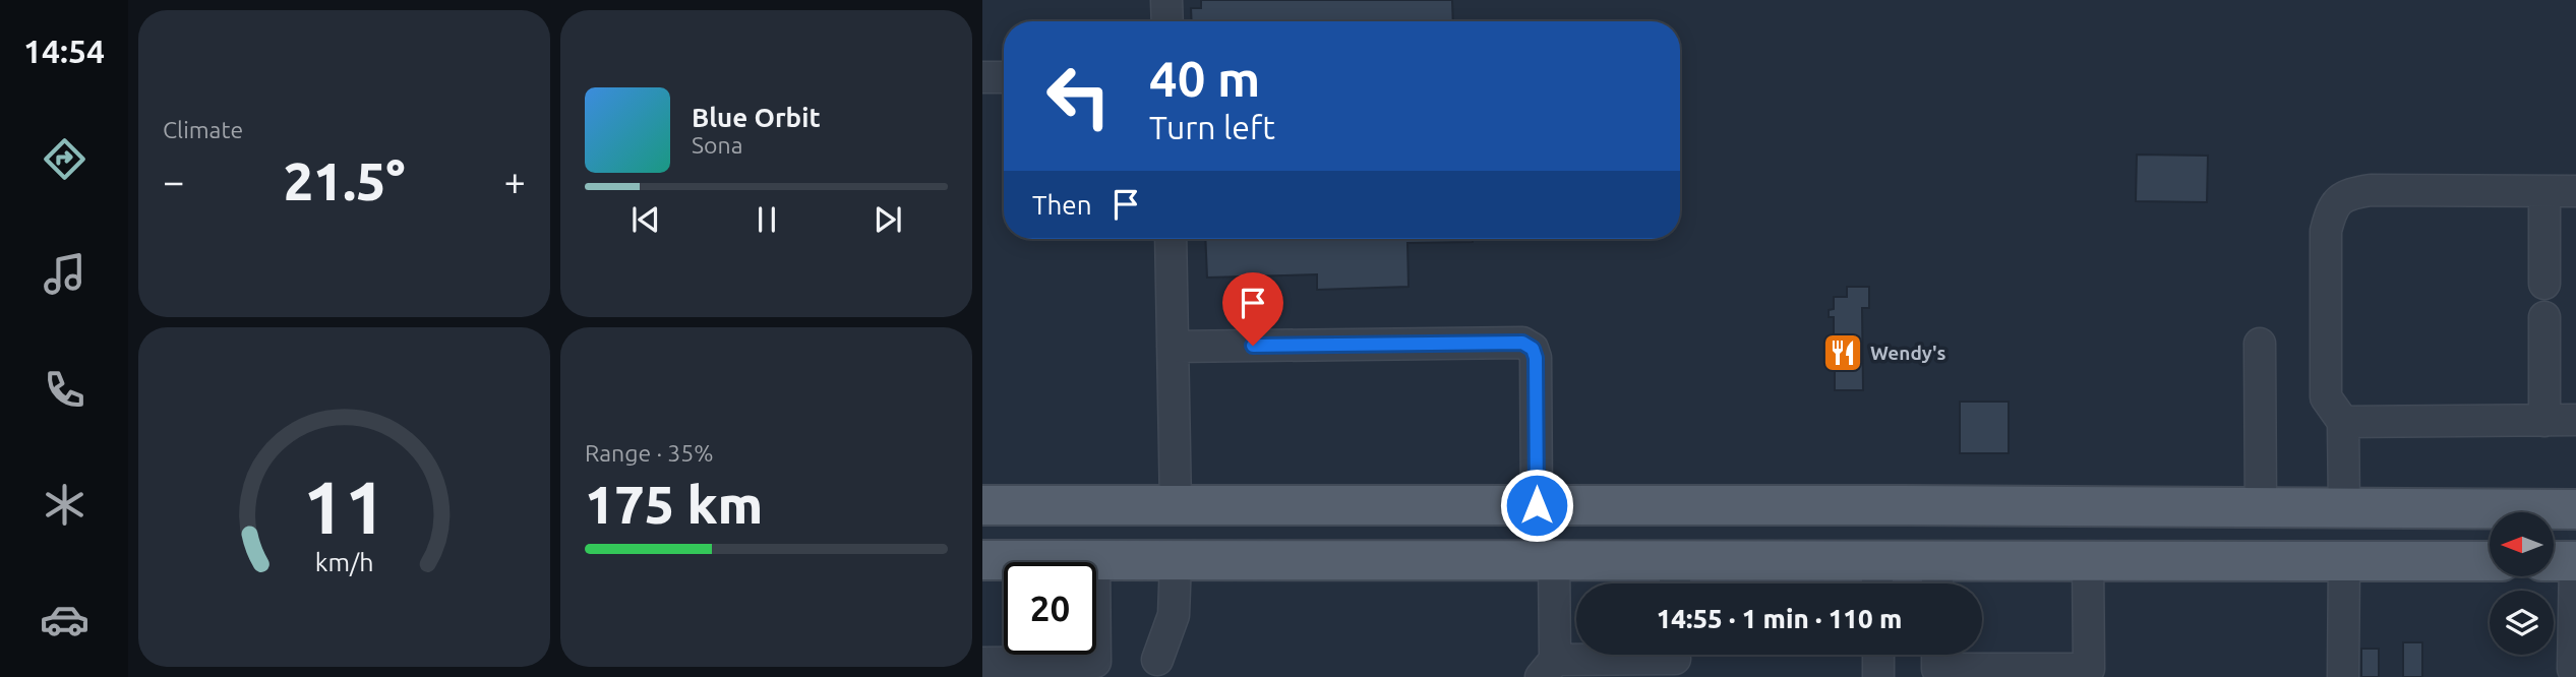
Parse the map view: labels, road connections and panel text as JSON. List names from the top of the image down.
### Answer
{
  "places": {
    "restaurant": ["Wendy's"]
  },
  "north": "left",
  "page": {
    "tabs": "14:54",
    "tile": [
      "Climate",
      ["Range · 35%", "175 km"]
    ],
    "turn": ["40 m", "Turn left"],
    "song": ["Blue Orbit", "Sona"],
    "heat": ["−", "21.5°", "+"],
    "then": "Then",
    "limit": "20",
    "trip": "14:55 · 1 min · 110 m",
    "gauge": ["11", "km/h"]
  }
}
